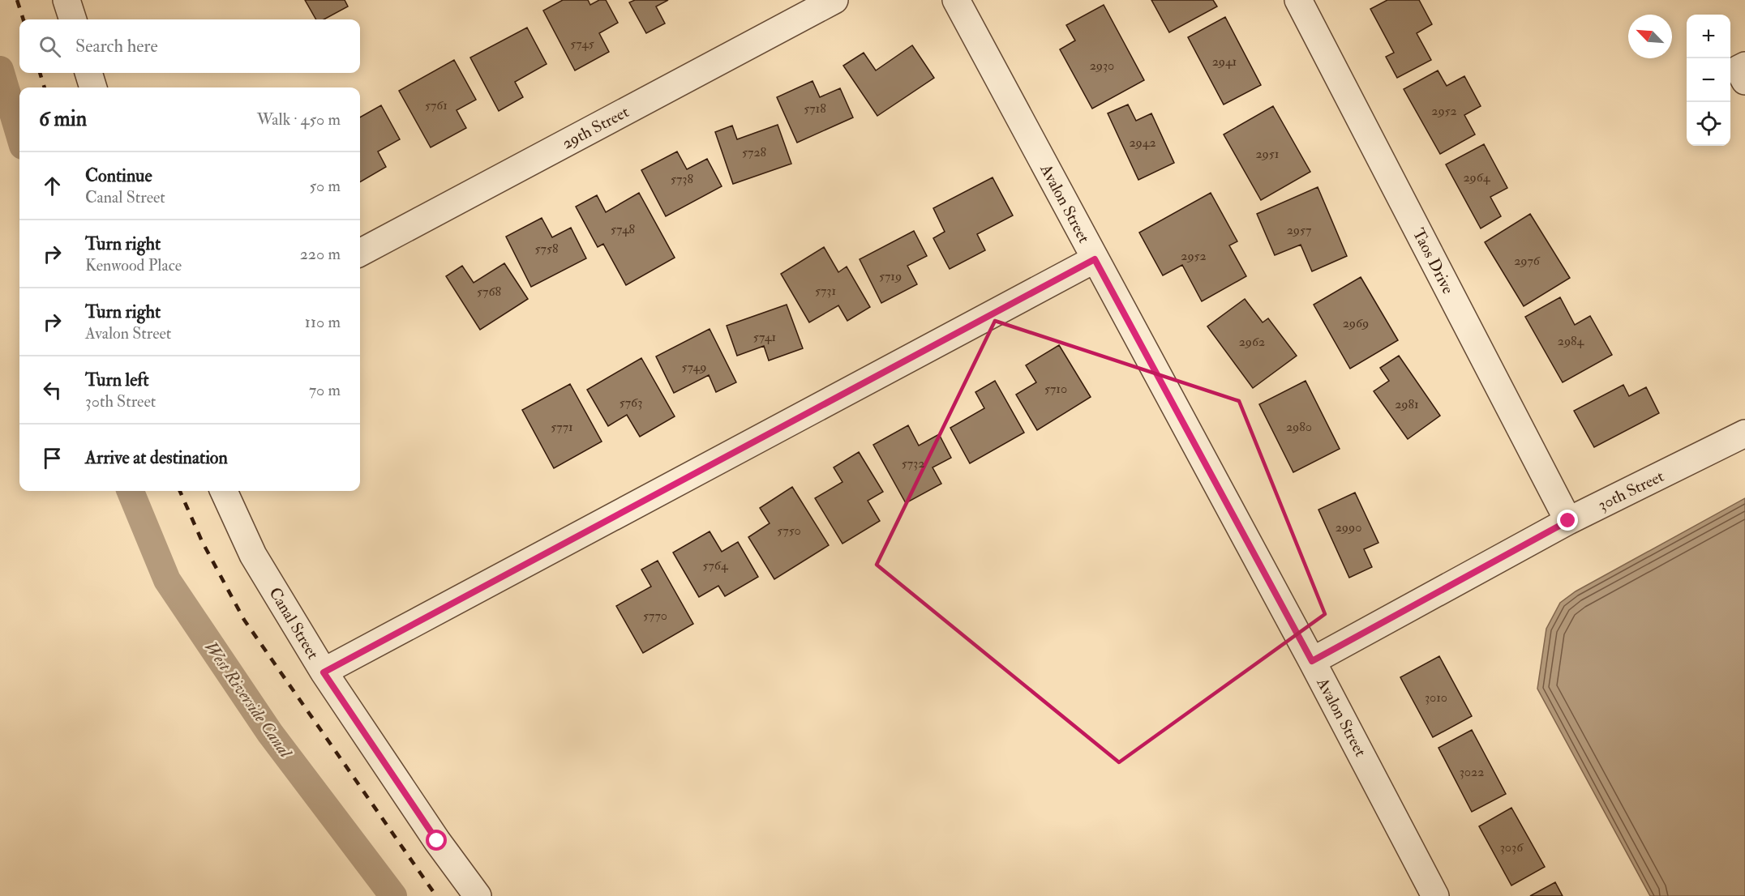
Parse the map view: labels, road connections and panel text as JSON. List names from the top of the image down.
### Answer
{
  "streets": {
    "street": [
      "29th Street",
      "Avalon Street",
      "Taos Drive",
      "30th Street",
      "Canal Street"
    ]
  },
  "crossings": [
    ["Avalon Street", "30th Street"],
    ["Taos Drive", "30th Street"]
  ],
  "water": ["West Riverside Canal"],
  "house_numbers": [
    "5745",
    "2941",
    "2930",
    "5761",
    "5718",
    "2952",
    "2942",
    "5728",
    "2951",
    "2964",
    "5738",
    "5748",
    "2957",
    "5758",
    "2952",
    "2976",
    "5719",
    "5731",
    "5768",
    "2969",
    "5741",
    "2984",
    "2962",
    "5749",
    "5710",
    "5763",
    "2981",
    "5771",
    "2980",
    "5732",
    "2990",
    "5750",
    "5764",
    "5770",
    "3010",
    "3022",
    "3036"
  ],
  "north": "top left",
  "page": {
    "map_buttons": ["+", "−"],
    "search": "Search here",
    "heading": ["6 min", "Walk · 450 m"],
    "list": [
      ["Continue", "Canal Street", "50 m"],
      ["Turn right", "Kenwood Place", "220 m"],
      ["Turn right", "Avalon Street", "110 m"],
      ["Turn left", "30th Street", "70 m"],
      "Arrive at destination"
    ]
  }
}
